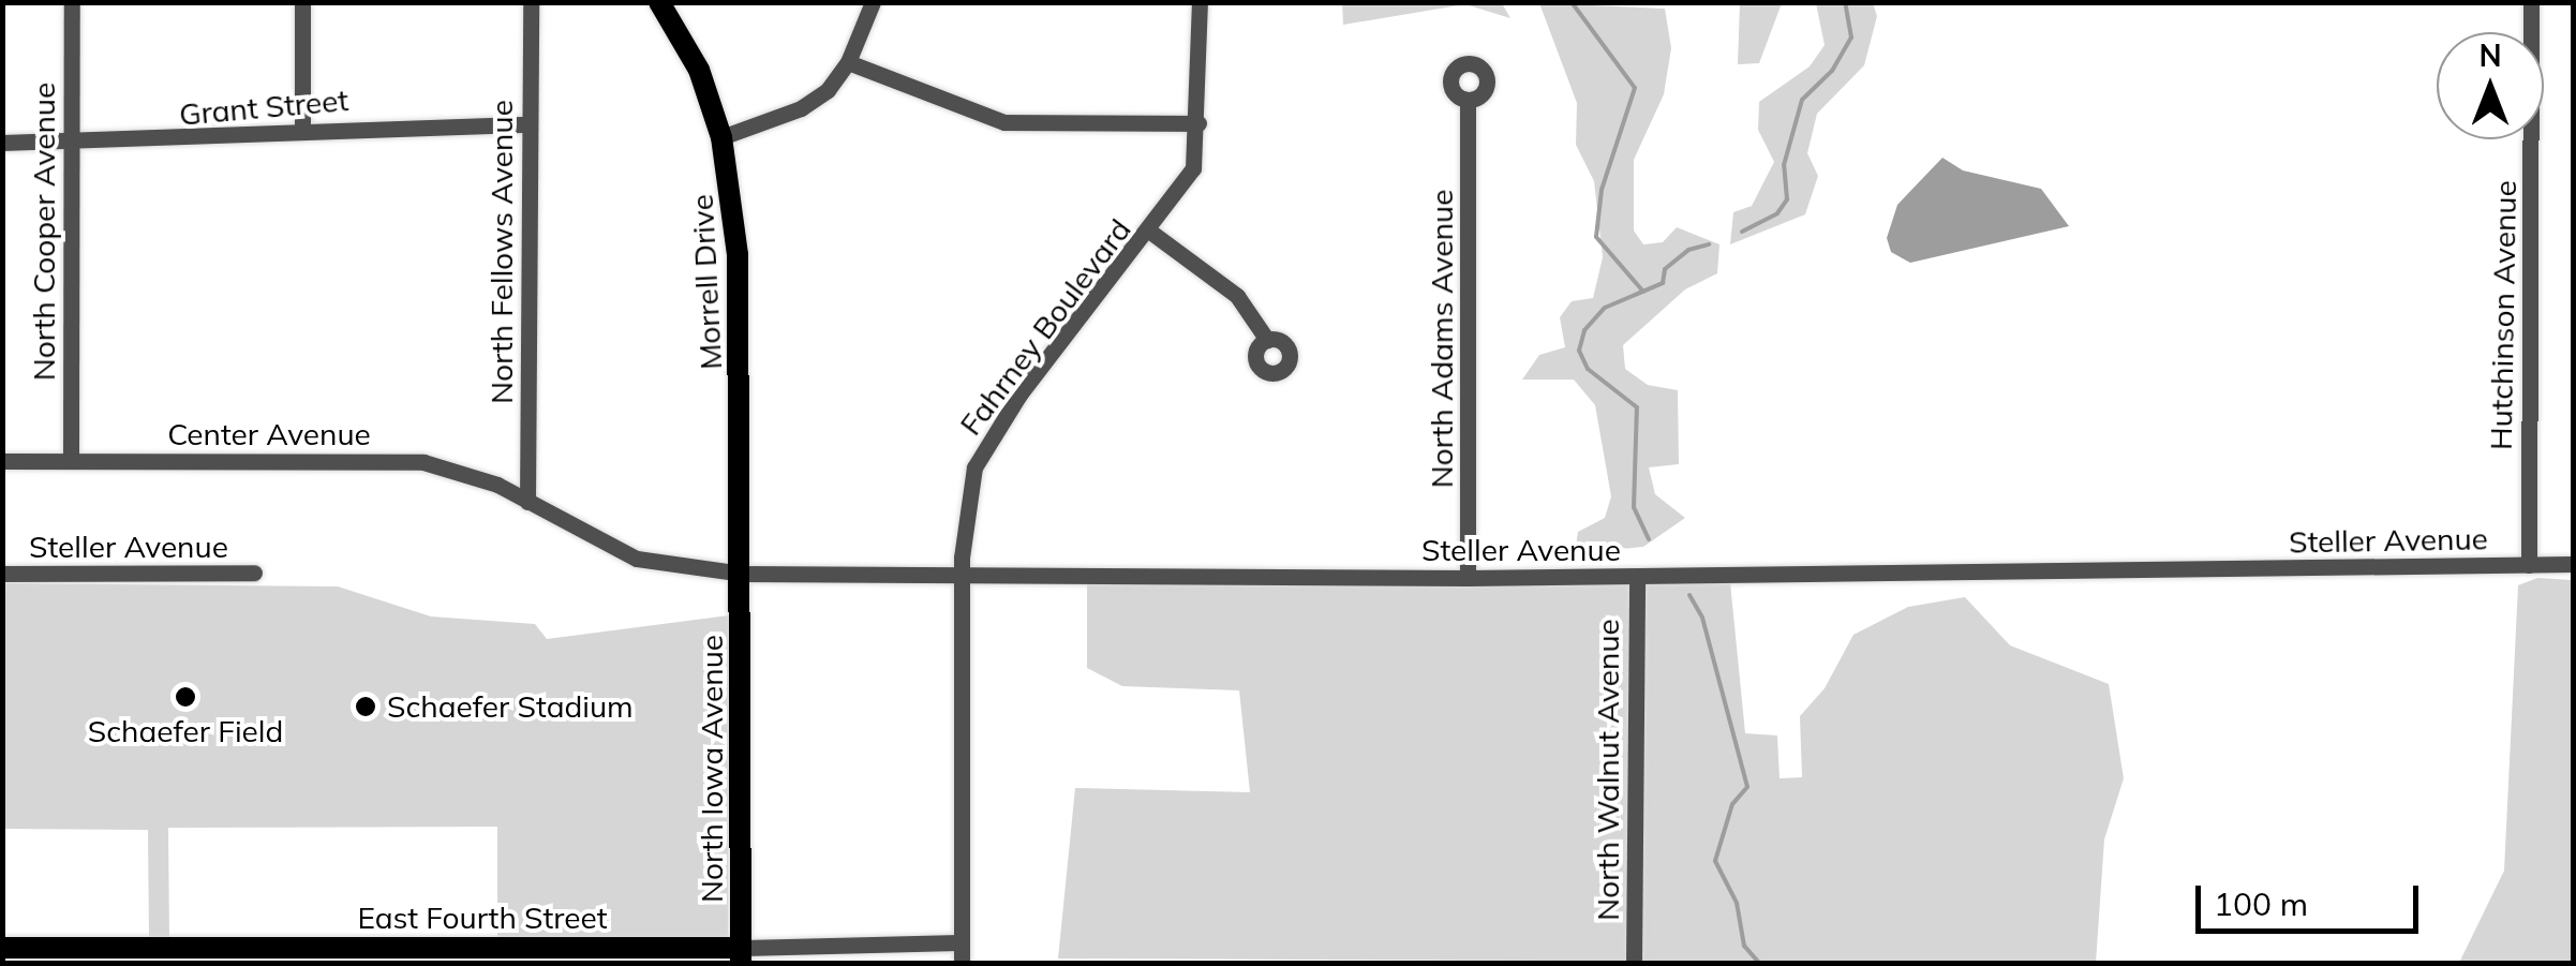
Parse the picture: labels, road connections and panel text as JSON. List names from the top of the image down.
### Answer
{
  "streets": {
    "main road": ["Morrell Drive", "North Iowa Avenue", "East Fourth Street"],
    "street": [
      "Grant Street",
      "North Cooper Avenue",
      "North Fellows Avenue",
      "Hutchinson Avenue",
      "Fahrney Boulevard",
      "North Adams Avenue",
      "Center Avenue",
      "Steller Avenue",
      "North Walnut Avenue"
    ]
  },
  "crossings": [
    ["Grant Street", "North Cooper Avenue"],
    ["Grant Street", "North Fellows Avenue"],
    ["North Cooper Avenue", "Center Avenue"],
    ["North Fellows Avenue", "Center Avenue"],
    ["North Fellows Avenue", "Steller Avenue"],
    ["Morrell Drive", "Steller Avenue"],
    ["Morrell Drive", "North Iowa Avenue"],
    ["Hutchinson Avenue", "Steller Avenue"],
    ["Fahrney Boulevard", "Steller Avenue"],
    ["Fahrney Boulevard", "East Fourth Street"],
    ["North Adams Avenue", "Steller Avenue"],
    ["Center Avenue", "Steller Avenue"],
    ["Steller Avenue", "North Iowa Avenue"],
    ["Steller Avenue", "North Walnut Avenue"],
    ["North Iowa Avenue", "East Fourth Street"]
  ],
  "places": ["Schaefer Field", "Schaefer Stadium"],
  "scale_bar": "100 m",
  "north": "top"
}
